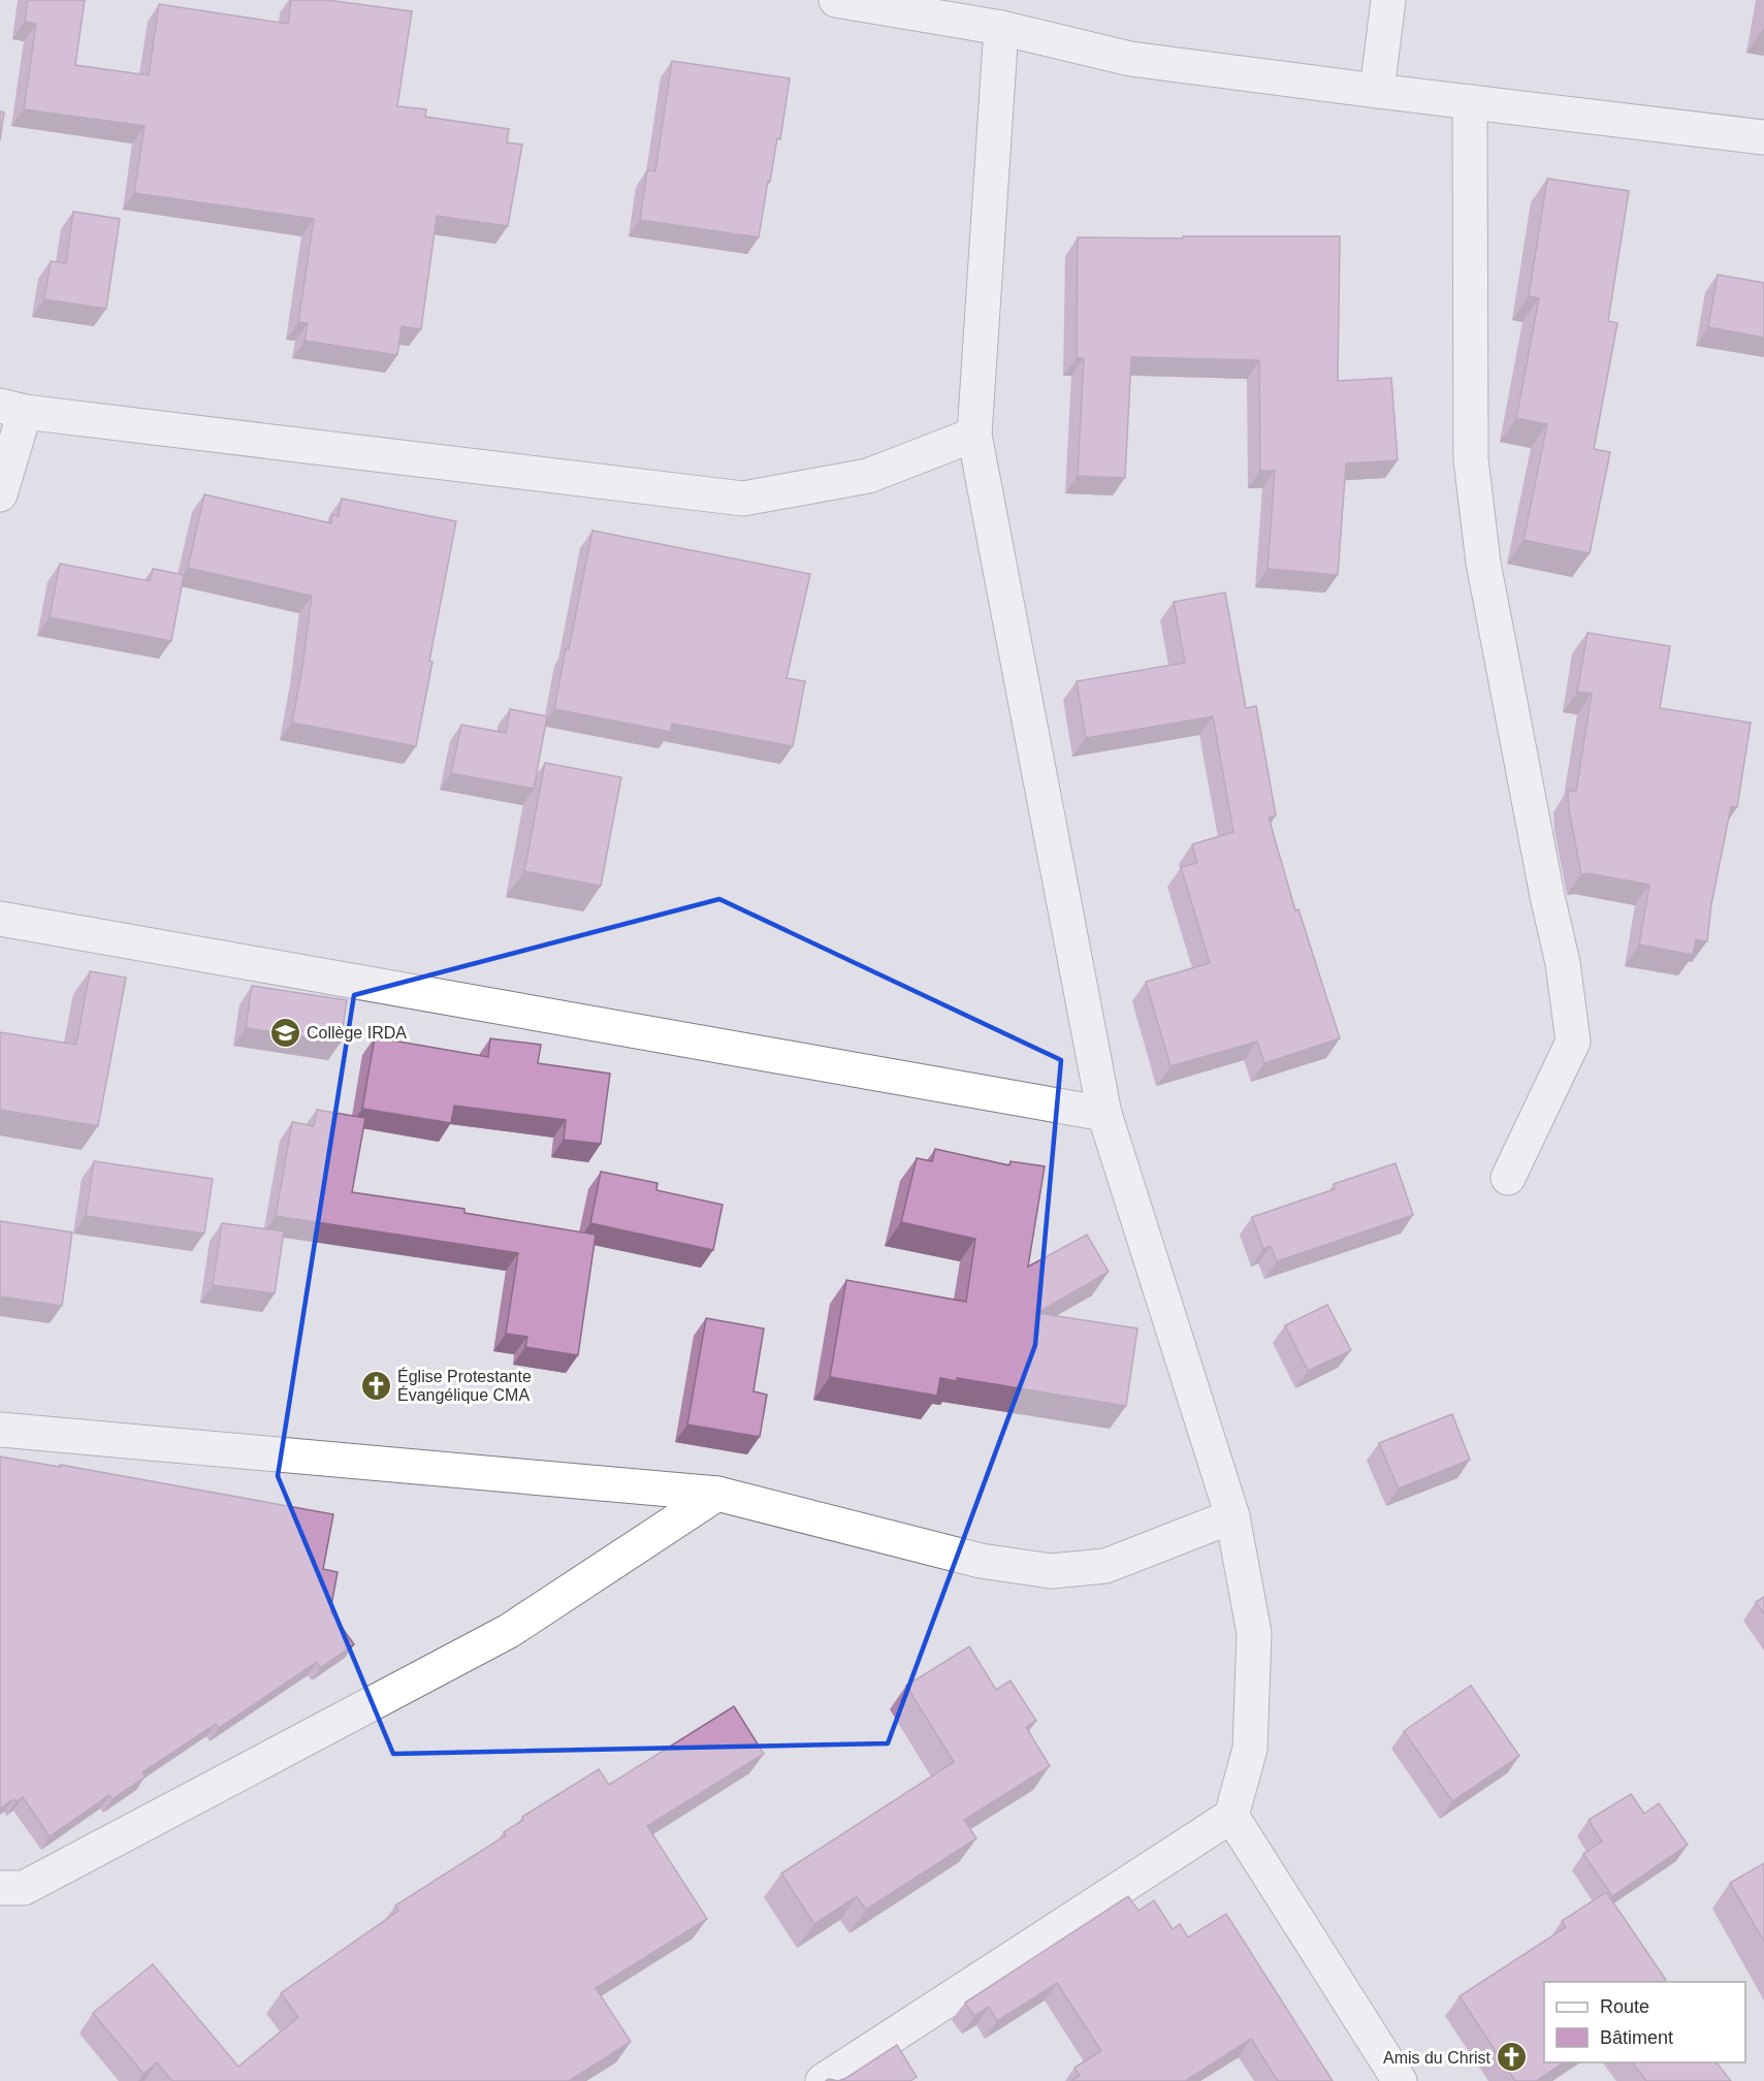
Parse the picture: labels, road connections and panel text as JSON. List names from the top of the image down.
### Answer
{
  "places": {
    "school or university": ["Collège IRDA"],
    "church": ["Église Protestante Évangélique CMA", "Amis du Christ"]
  },
  "legend": ["Route", "Bâtiment"]
}
